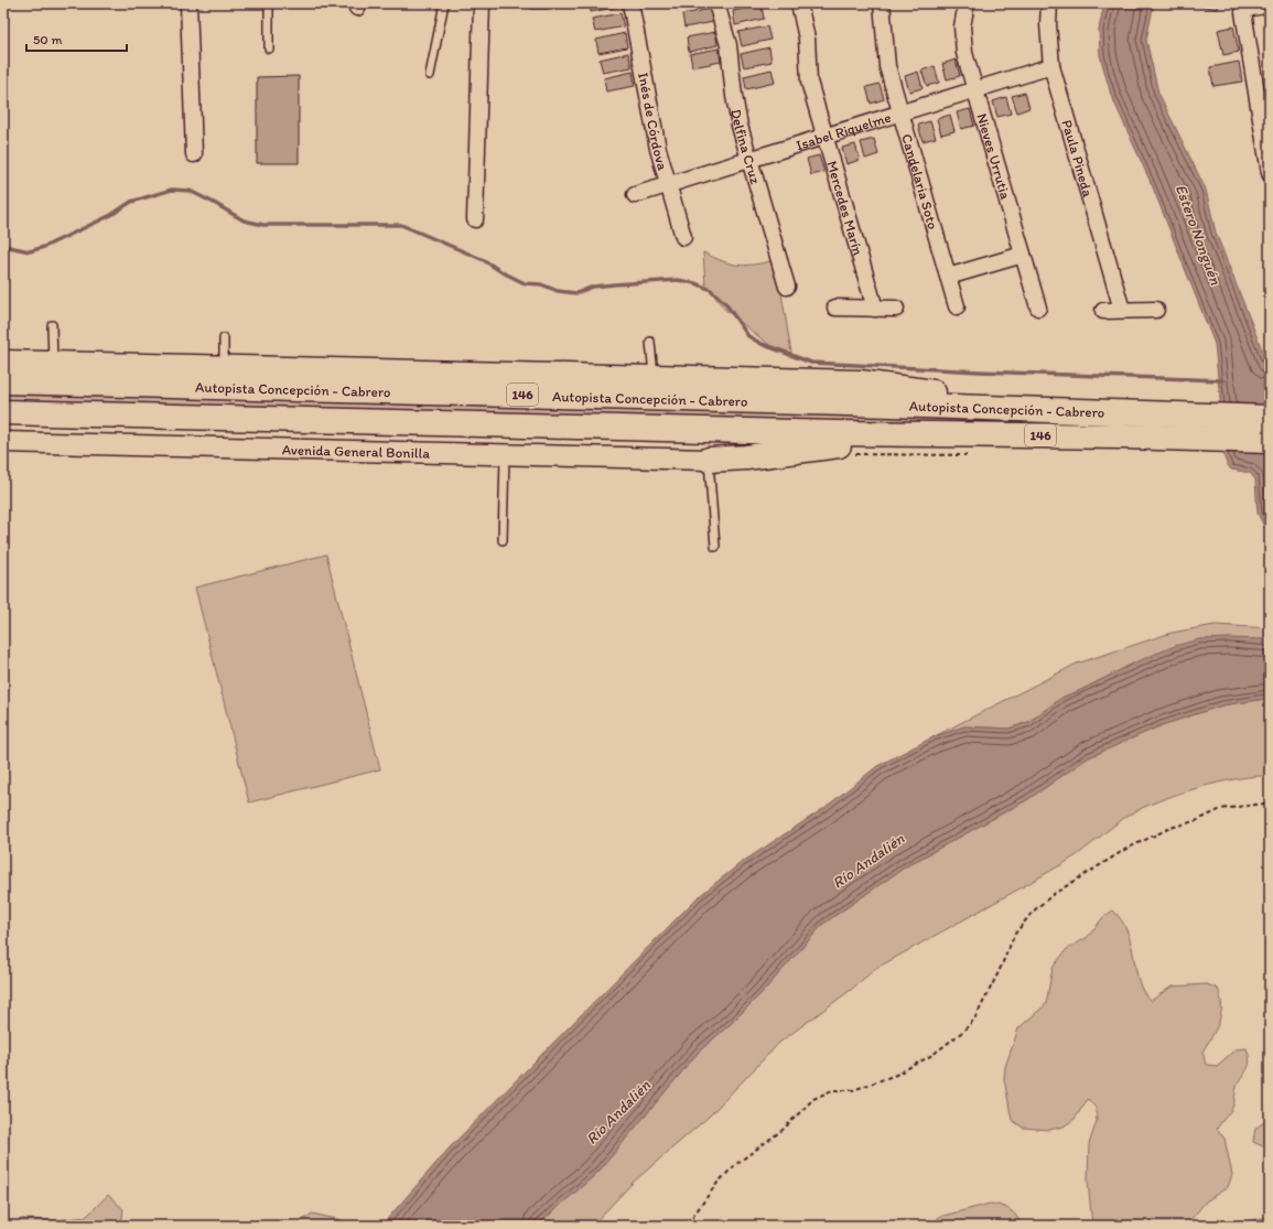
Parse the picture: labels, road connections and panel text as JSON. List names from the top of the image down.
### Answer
{
  "streets": {
    "highway": ["Autopista Concepción - Cabrero", "146"],
    "street": [
      "Inés de Córdova",
      "Isabel Riquelme",
      "Delfina Cruz",
      "Nieves Urrutia",
      "Paula Pineda",
      "Candelaria Soto",
      "Mercedes Marín",
      "Avenida General Bonilla"
    ]
  },
  "crossings": [
    ["Inés de Córdova", "Isabel Riquelme"],
    ["Isabel Riquelme", "Delfina Cruz"],
    ["Isabel Riquelme", "Nieves Urrutia"],
    ["Isabel Riquelme", "Paula Pineda"],
    ["Isabel Riquelme", "Candelaria Soto"],
    ["Isabel Riquelme", "Mercedes Marín"]
  ],
  "water": ["Estero Nonguén", "Río Andalién"],
  "scale_bar": "50 m"
}
